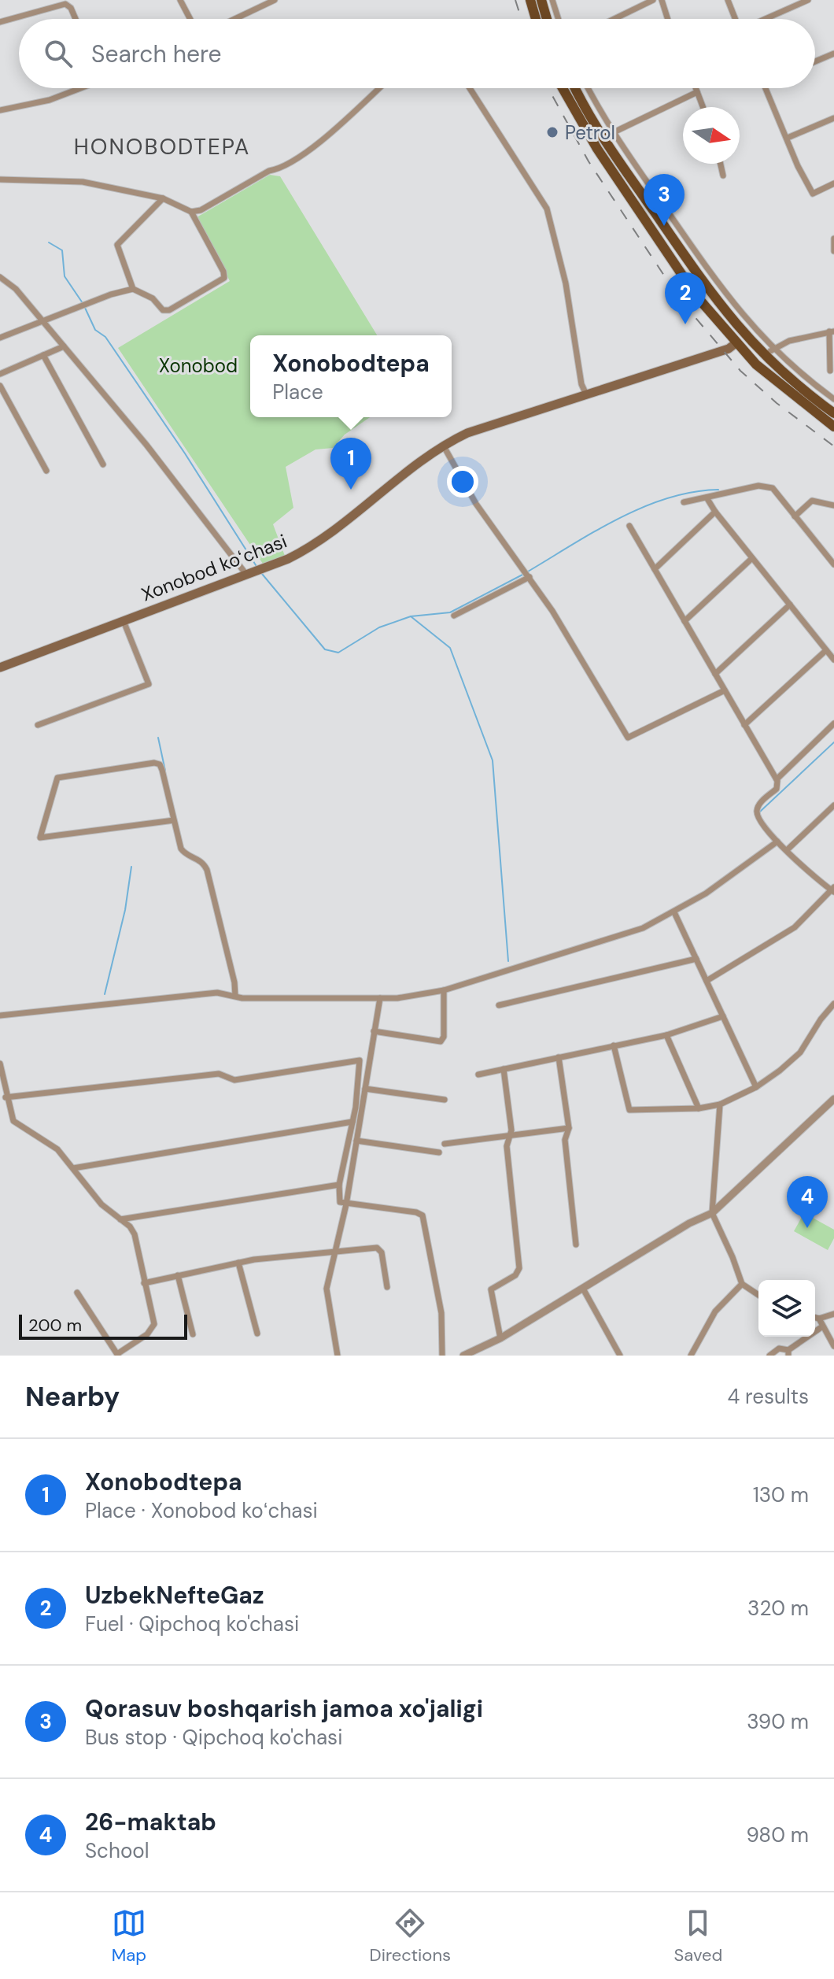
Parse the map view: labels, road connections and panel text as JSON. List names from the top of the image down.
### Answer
{
  "streets": {
    "main road": ["Xonobod koʻchasi"]
  },
  "districts": ["HONOBODTEPA"],
  "parks": ["Xonobod"],
  "places": ["Petrol"],
  "scale_bar": "200 m",
  "north": "right",
  "page": {
    "search": "Search here",
    "pins": [
      "3",
      "2",
      "1",
      "4"
    ],
    "popup": ["Xonobodtepa", "Place"],
    "scale": "200 m",
    "heading": ["Nearby", "4 results"],
    "list": [
      {
        "mark": "1",
        "name": "Xonobodtepa",
        "note": "Place · Xonobod koʻchasi",
        "value": "130 m"
      },
      {
        "mark": "2",
        "name": "UzbekNefteGaz",
        "note": "Fuel · Qipchoq ko'chasi",
        "value": "320 m"
      },
      {
        "mark": "3",
        "name": "Qorasuv boshqarish jamoa xo'jaligi",
        "note": "Bus stop · Qipchoq ko'chasi",
        "value": "390 m"
      },
      {
        "mark": "4",
        "name": "26-maktab",
        "note": "School",
        "value": "980 m"
      }
    ],
    "nav": ["Map", "Directions", "Saved"]
  }
}
